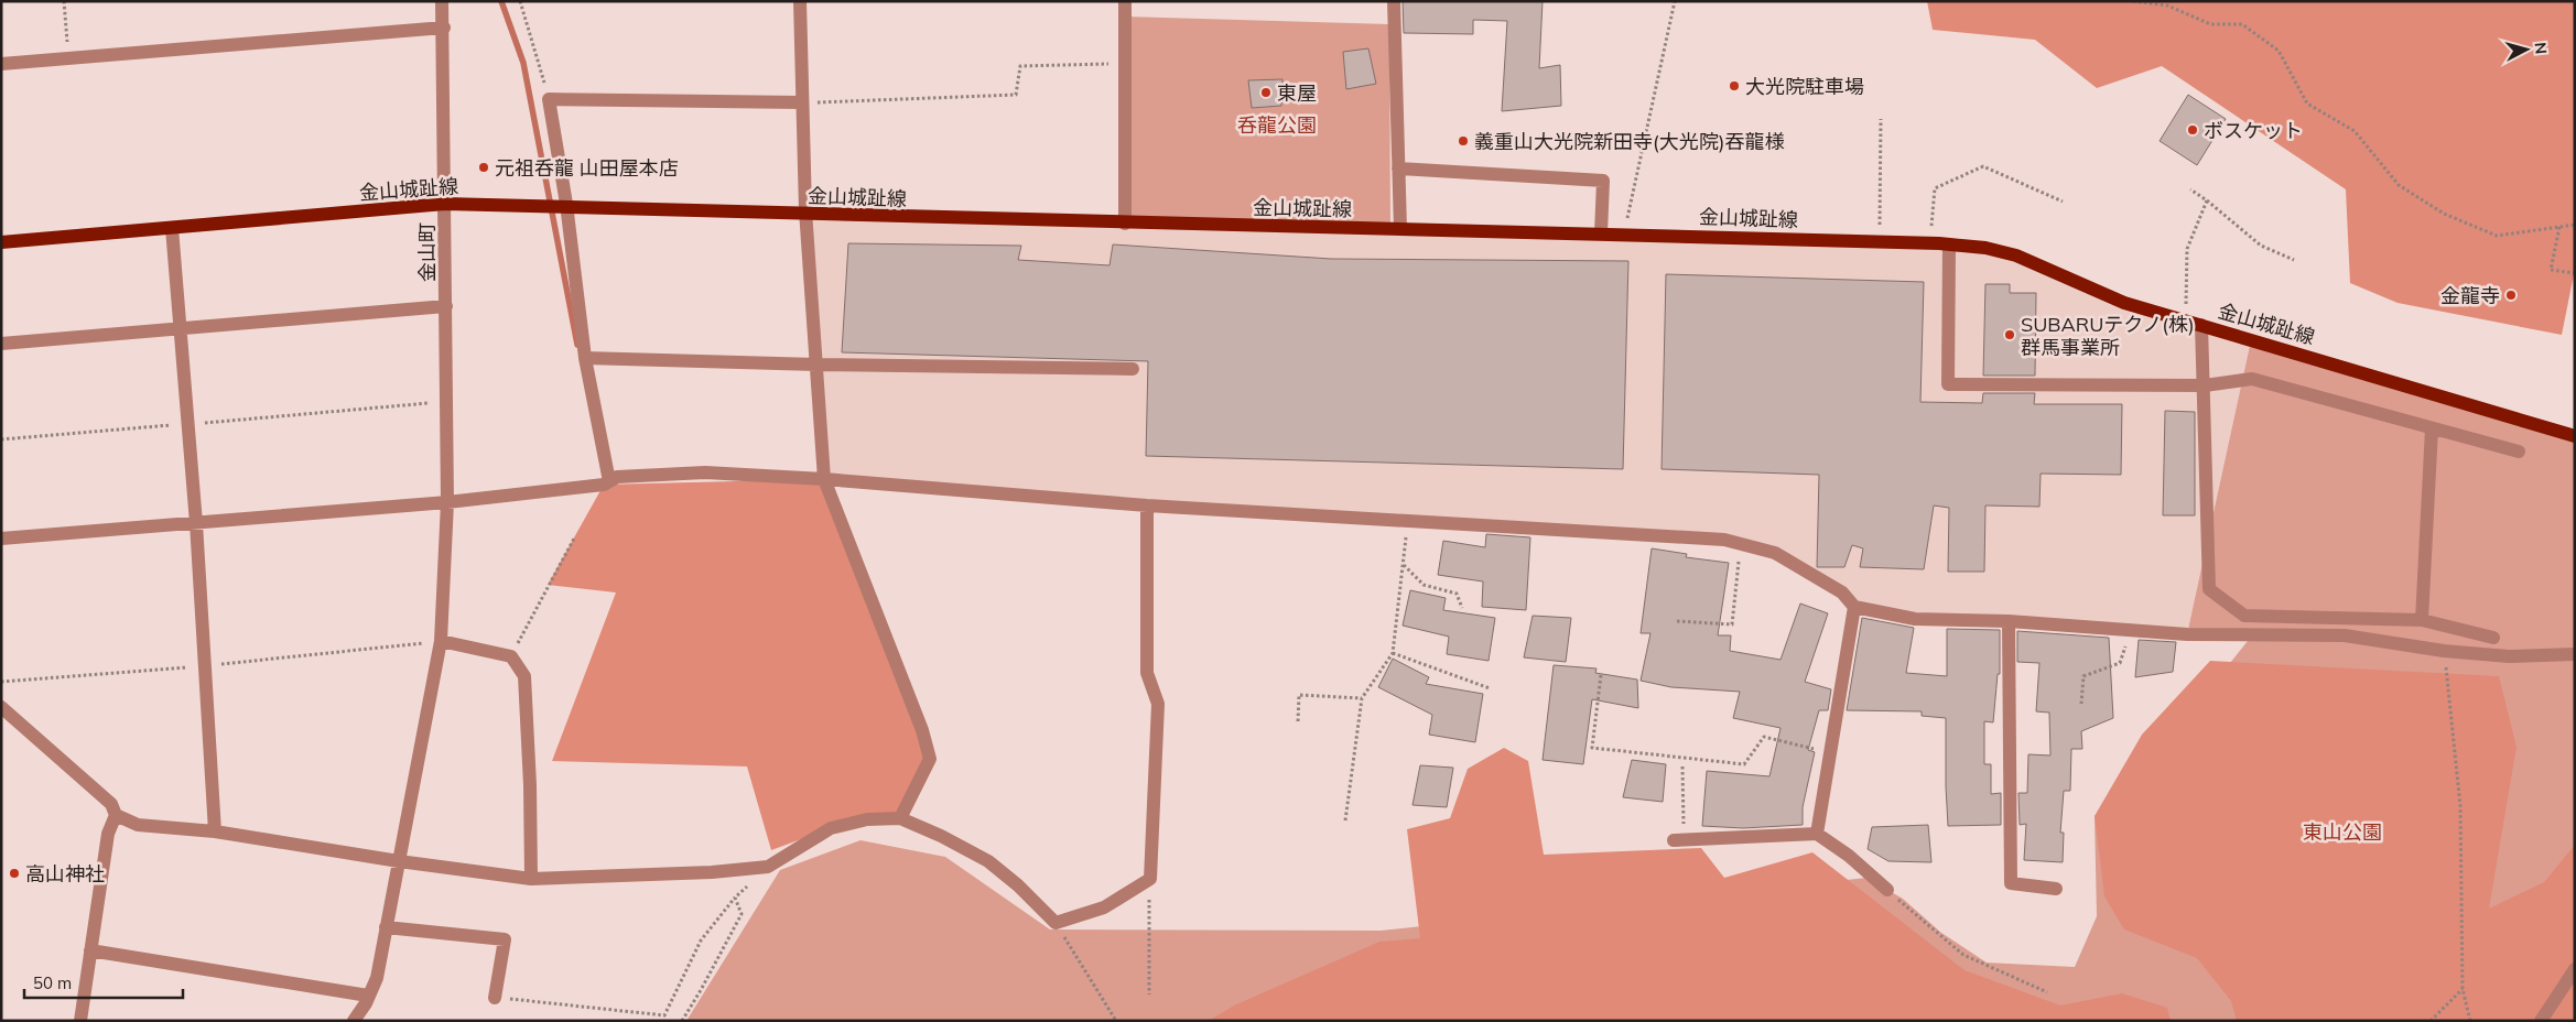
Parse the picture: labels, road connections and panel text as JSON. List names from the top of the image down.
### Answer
{
  "streets": {
    "main road": ["金山城趾線"],
    "street": ["金山町"]
  },
  "crossings": [
    ["金山城趾線", "金山町"]
  ],
  "parks": ["呑龍公園", "東山公園"],
  "places": [
    "大光院駐車場",
    "東屋",
    "ボスケット",
    "義重山大光院新田寺(大光院)吞龍様",
    "元祖呑龍 山田屋本店",
    "金龍寺",
    "SUBARUテクノ(株) 群馬事業所",
    "高山神社"
  ],
  "scale_bar": "50 m",
  "north": "right"
}
